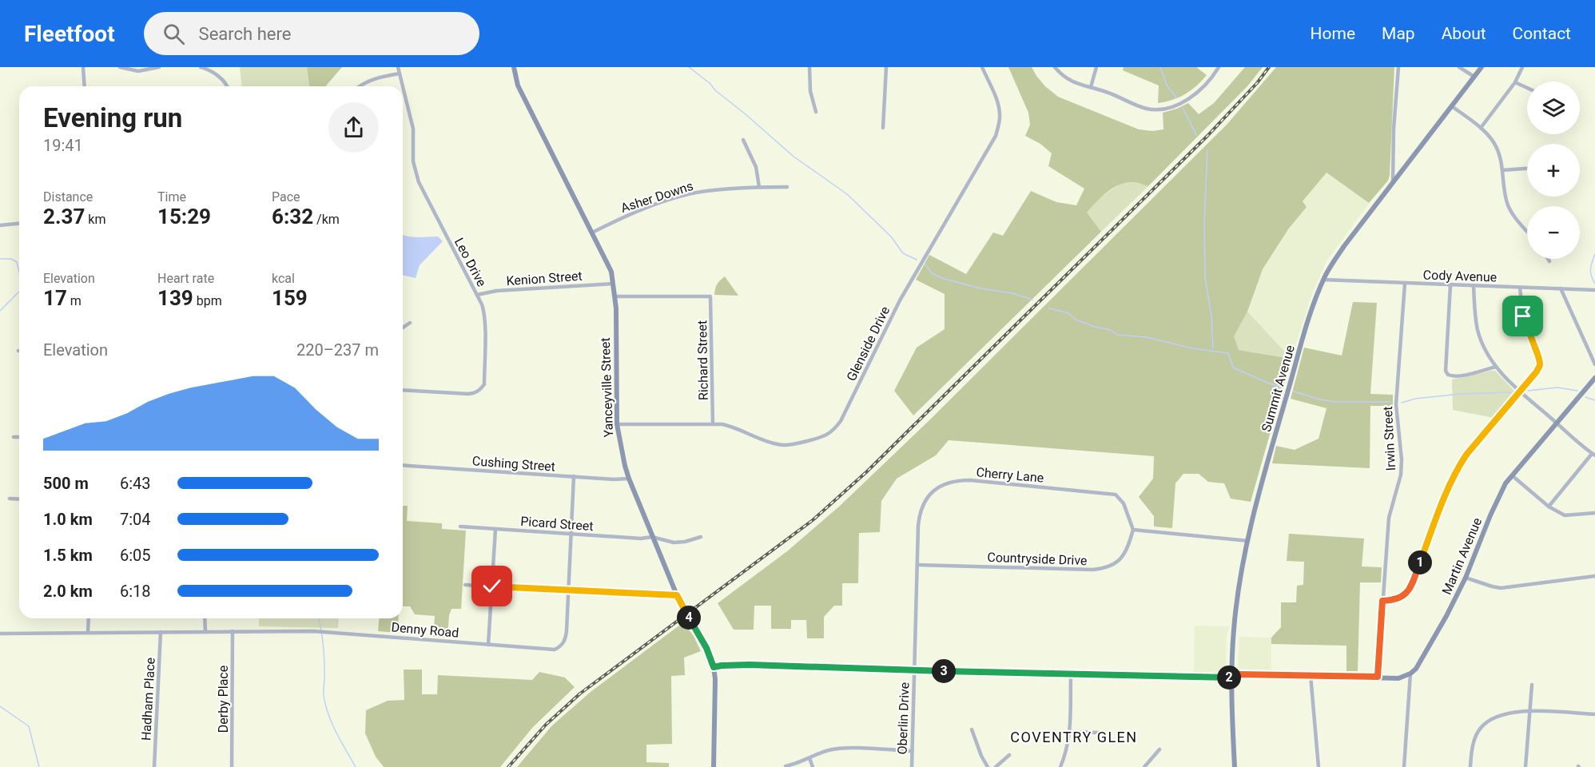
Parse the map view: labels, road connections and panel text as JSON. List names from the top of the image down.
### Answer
{
  "streets": {
    "main road": ["Yanceyville Street", "Summit Avenue", "Martin Avenue"],
    "street": [
      "Asher Downs",
      "Leo Drive",
      "Cody Avenue",
      "Kenion Street",
      "Glenside Drive",
      "Richard Street",
      "Irwin Street",
      "Cushing Street",
      "Cherry Lane",
      "Picard Street",
      "Countryside Drive",
      "Denny Road",
      "Hadham Place",
      "Derby Place",
      "Oberlin Drive"
    ]
  },
  "crossings": [
    ["Asher Downs", "Yanceyville Street"],
    ["Leo Drive", "Kenion Street"],
    ["Cody Avenue", "Summit Avenue"],
    ["Cody Avenue", "Irwin Street"],
    ["Kenion Street", "Yanceyville Street"],
    ["Glenside Drive", "Richard Street"],
    ["Glenside Drive", "Yanceyville Street"],
    ["Richard Street", "Yanceyville Street"],
    ["Yanceyville Street", "Cushing Street"],
    ["Yanceyville Street", "Picard Street"],
    ["Cherry Lane", "Countryside Drive"],
    ["Cherry Lane", "Oberlin Drive"],
    ["Denny Road", "Hadham Place"],
    ["Denny Road", "Derby Place"]
  ],
  "districts": ["COVENTRY GLEN"],
  "page": {
    "header": "Fleetfoot",
    "search": "Search here",
    "nav": [
      "Home",
      "Map",
      "About",
      "Contact"
    ],
    "map_buttons": ["+", "−"],
    "heading": ["Evening run", "19:41"],
    "stats": [
      ["Distance", "2.37 km"],
      ["Time", "15:29"],
      ["Pace", "6:32 /km"],
      ["Elevation", "17 m"],
      ["Heart rate", "139 bpm"],
      ["kcal", "159"]
    ],
    "chart": ["Elevation", "220–237 m"],
    "list": [
      {
        "name": "500 m",
        "note": "6:43"
      },
      {
        "name": "1.0 km",
        "note": "7:04"
      },
      {
        "name": "1.5 km",
        "note": "6:05"
      },
      {
        "name": "2.0 km",
        "note": "6:18"
      }
    ],
    "pins": [
      "1",
      "4",
      "3",
      "2"
    ]
  }
}
